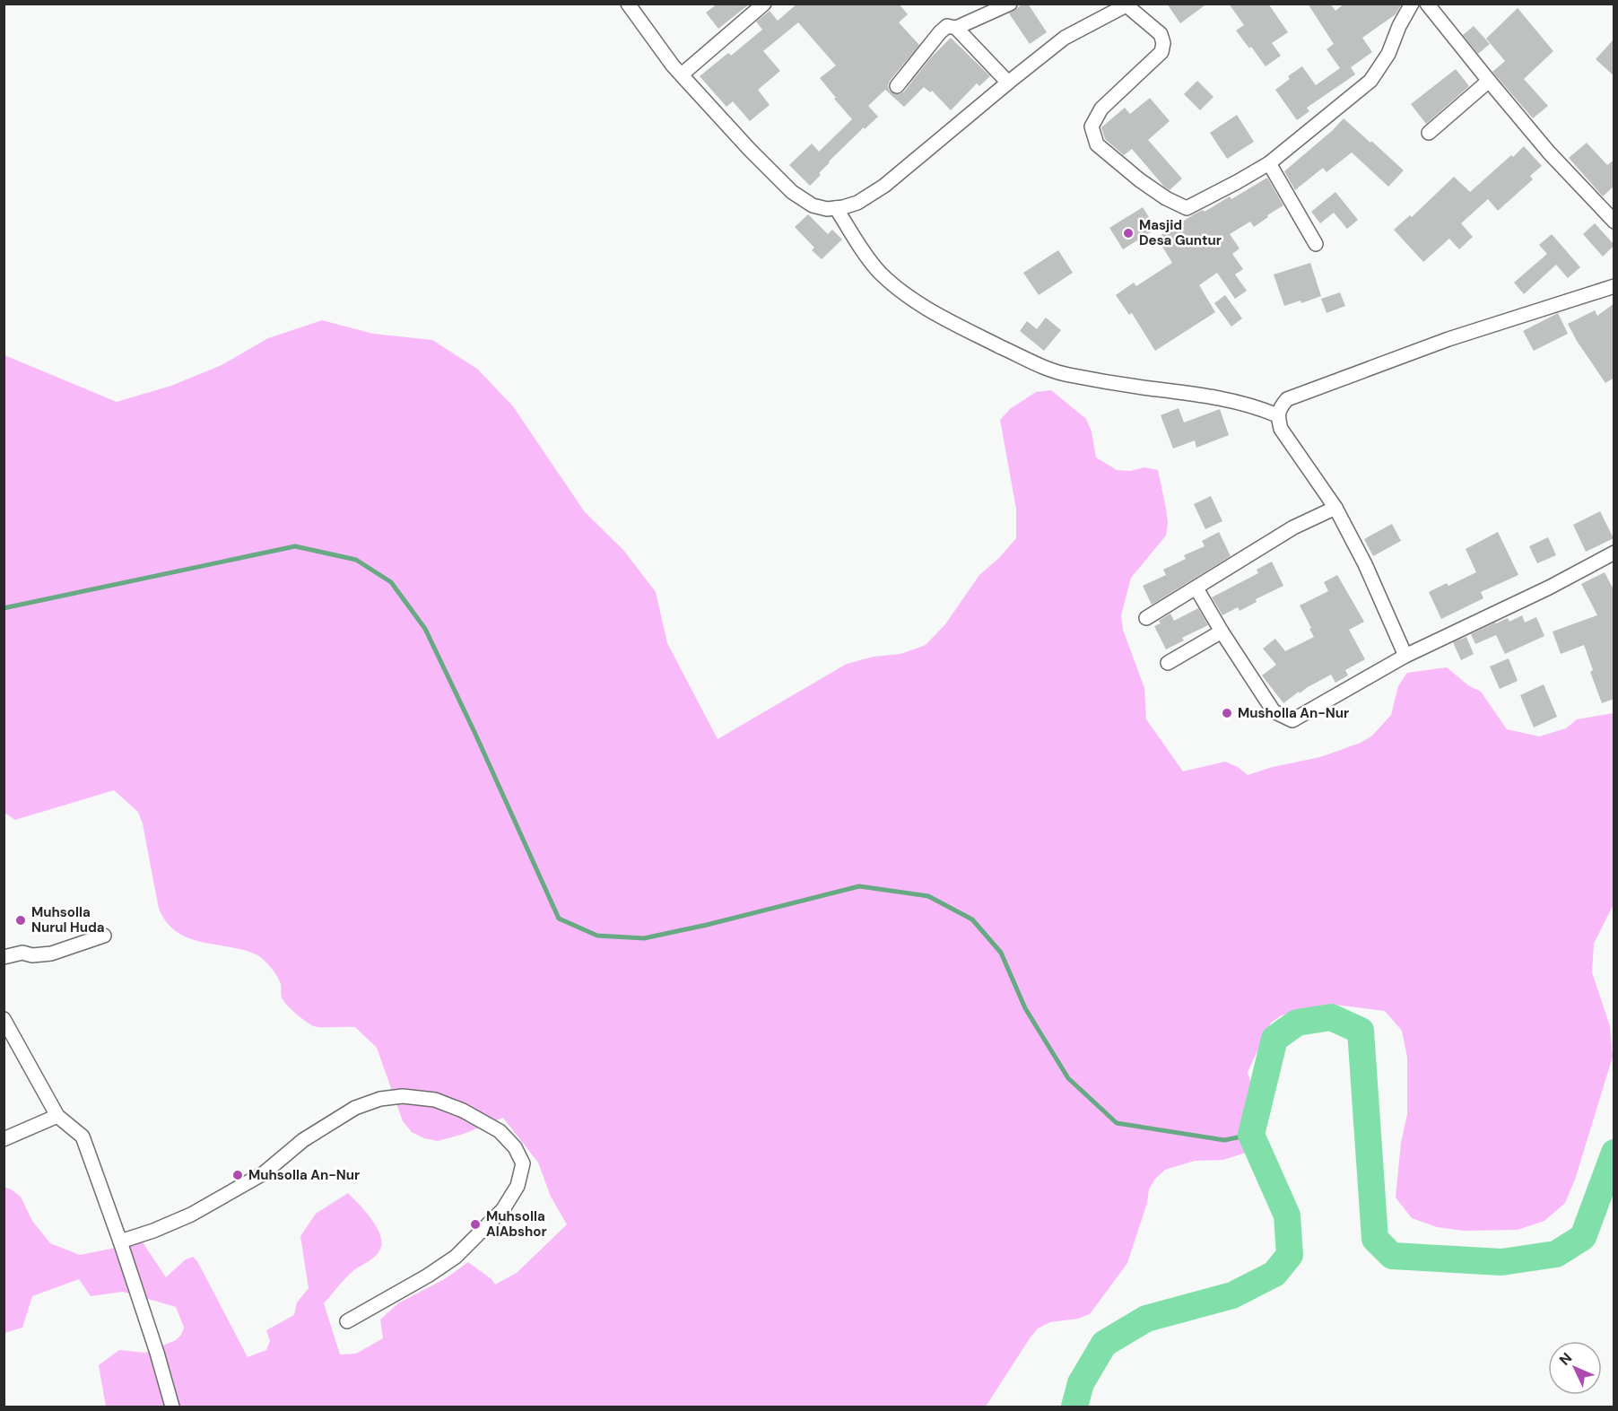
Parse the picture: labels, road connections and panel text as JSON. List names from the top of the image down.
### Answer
{
  "places": [
    "Masjid Desa Guntur",
    "Musholla An-Nur",
    "Muhsolla Nurul Huda",
    "Muhsolla An-Nur",
    "Muhsolla AlAbshor"
  ],
  "north": "top left"
}
